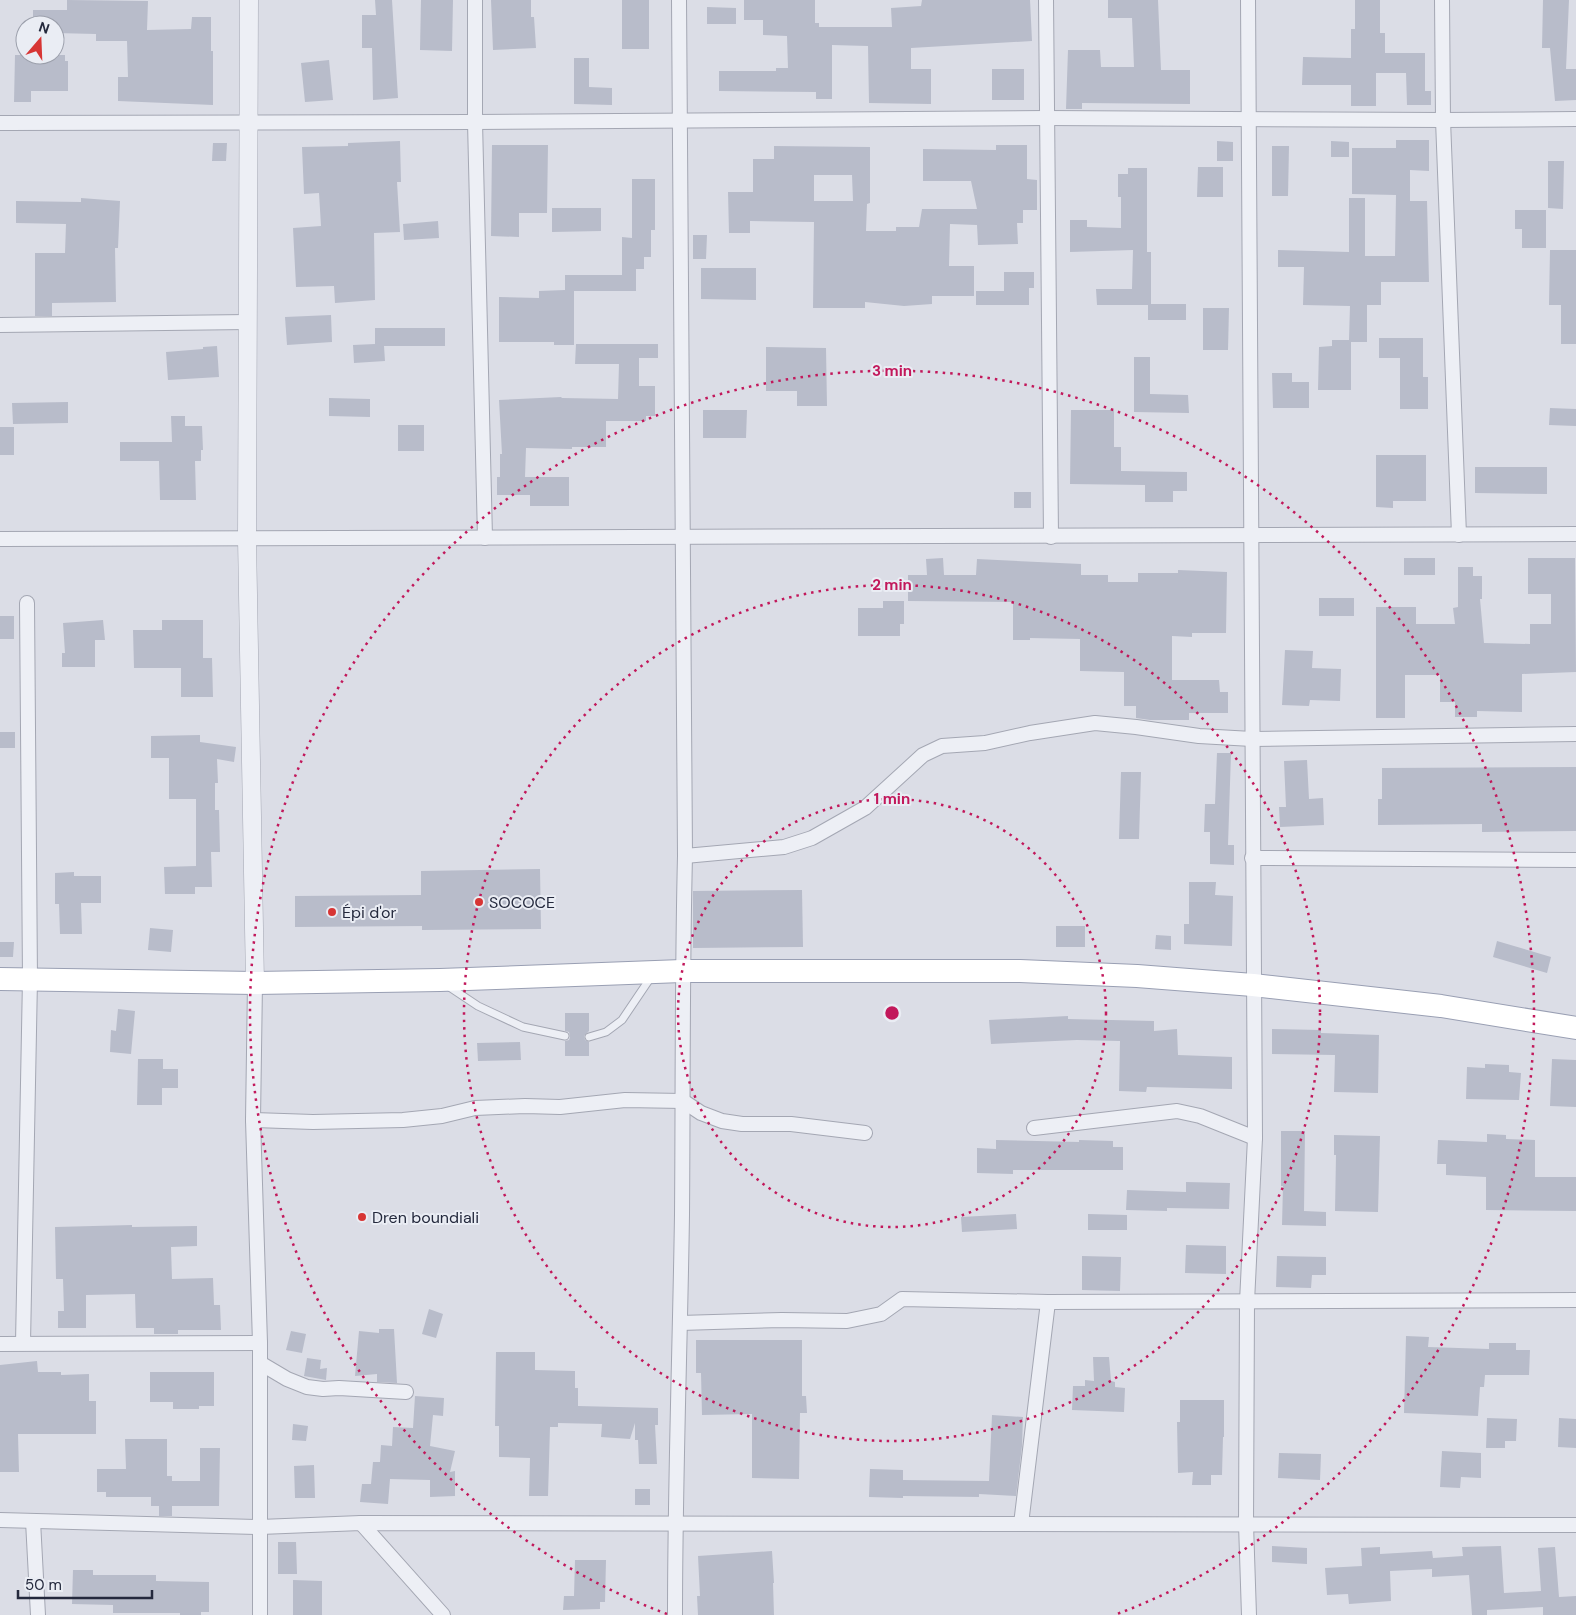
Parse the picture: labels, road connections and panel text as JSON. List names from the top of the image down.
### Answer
{
  "places": ["SOCOCE", "Épi d'or", "Dren boundiali"],
  "scale_bar": "50 m",
  "north": "top",
  "rings": ["3 min", "2 min", "1 min"]
}
